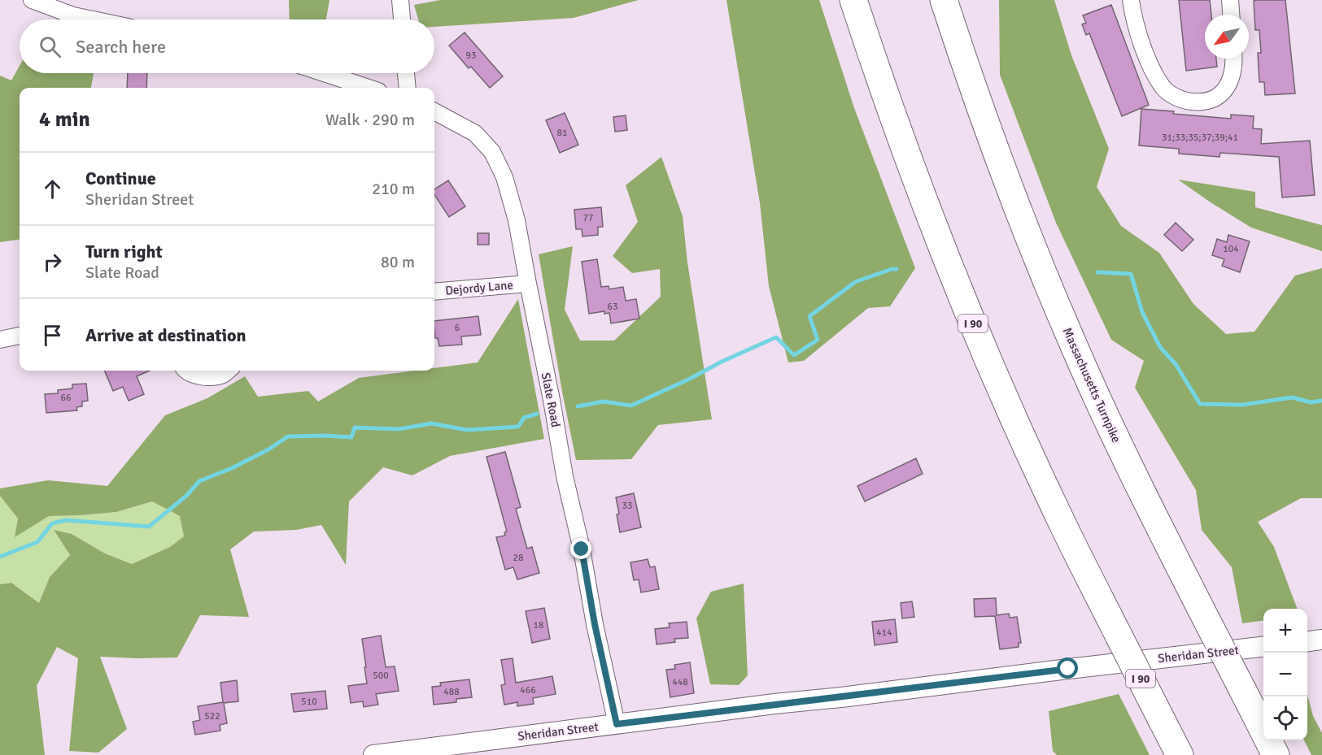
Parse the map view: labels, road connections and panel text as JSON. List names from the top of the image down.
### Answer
{
  "streets": {
    "highway": ["I 90", "Massachusetts Turnpike"],
    "street": ["Dejordy Lane", "Slate Road", "Sheridan Street"]
  },
  "crossings": [
    ["Dejordy Lane", "Slate Road"],
    ["Slate Road", "Sheridan Street"]
  ],
  "house_numbers": [
    "93",
    "81",
    "31;33;35;37;39;41",
    "77",
    "104",
    "63",
    "6",
    "66",
    "33",
    "28",
    "18",
    "414",
    "500",
    "448",
    "466",
    "488",
    "510",
    "522"
  ],
  "north": "bottom left",
  "page": {
    "search": "Search here",
    "heading": ["4 min", "Walk · 290 m"],
    "list": [
      ["Continue", "Sheridan Street", "210 m"],
      ["Turn right", "Slate Road", "80 m"],
      "Arrive at destination"
    ],
    "map_buttons": ["+", "−"]
  }
}
